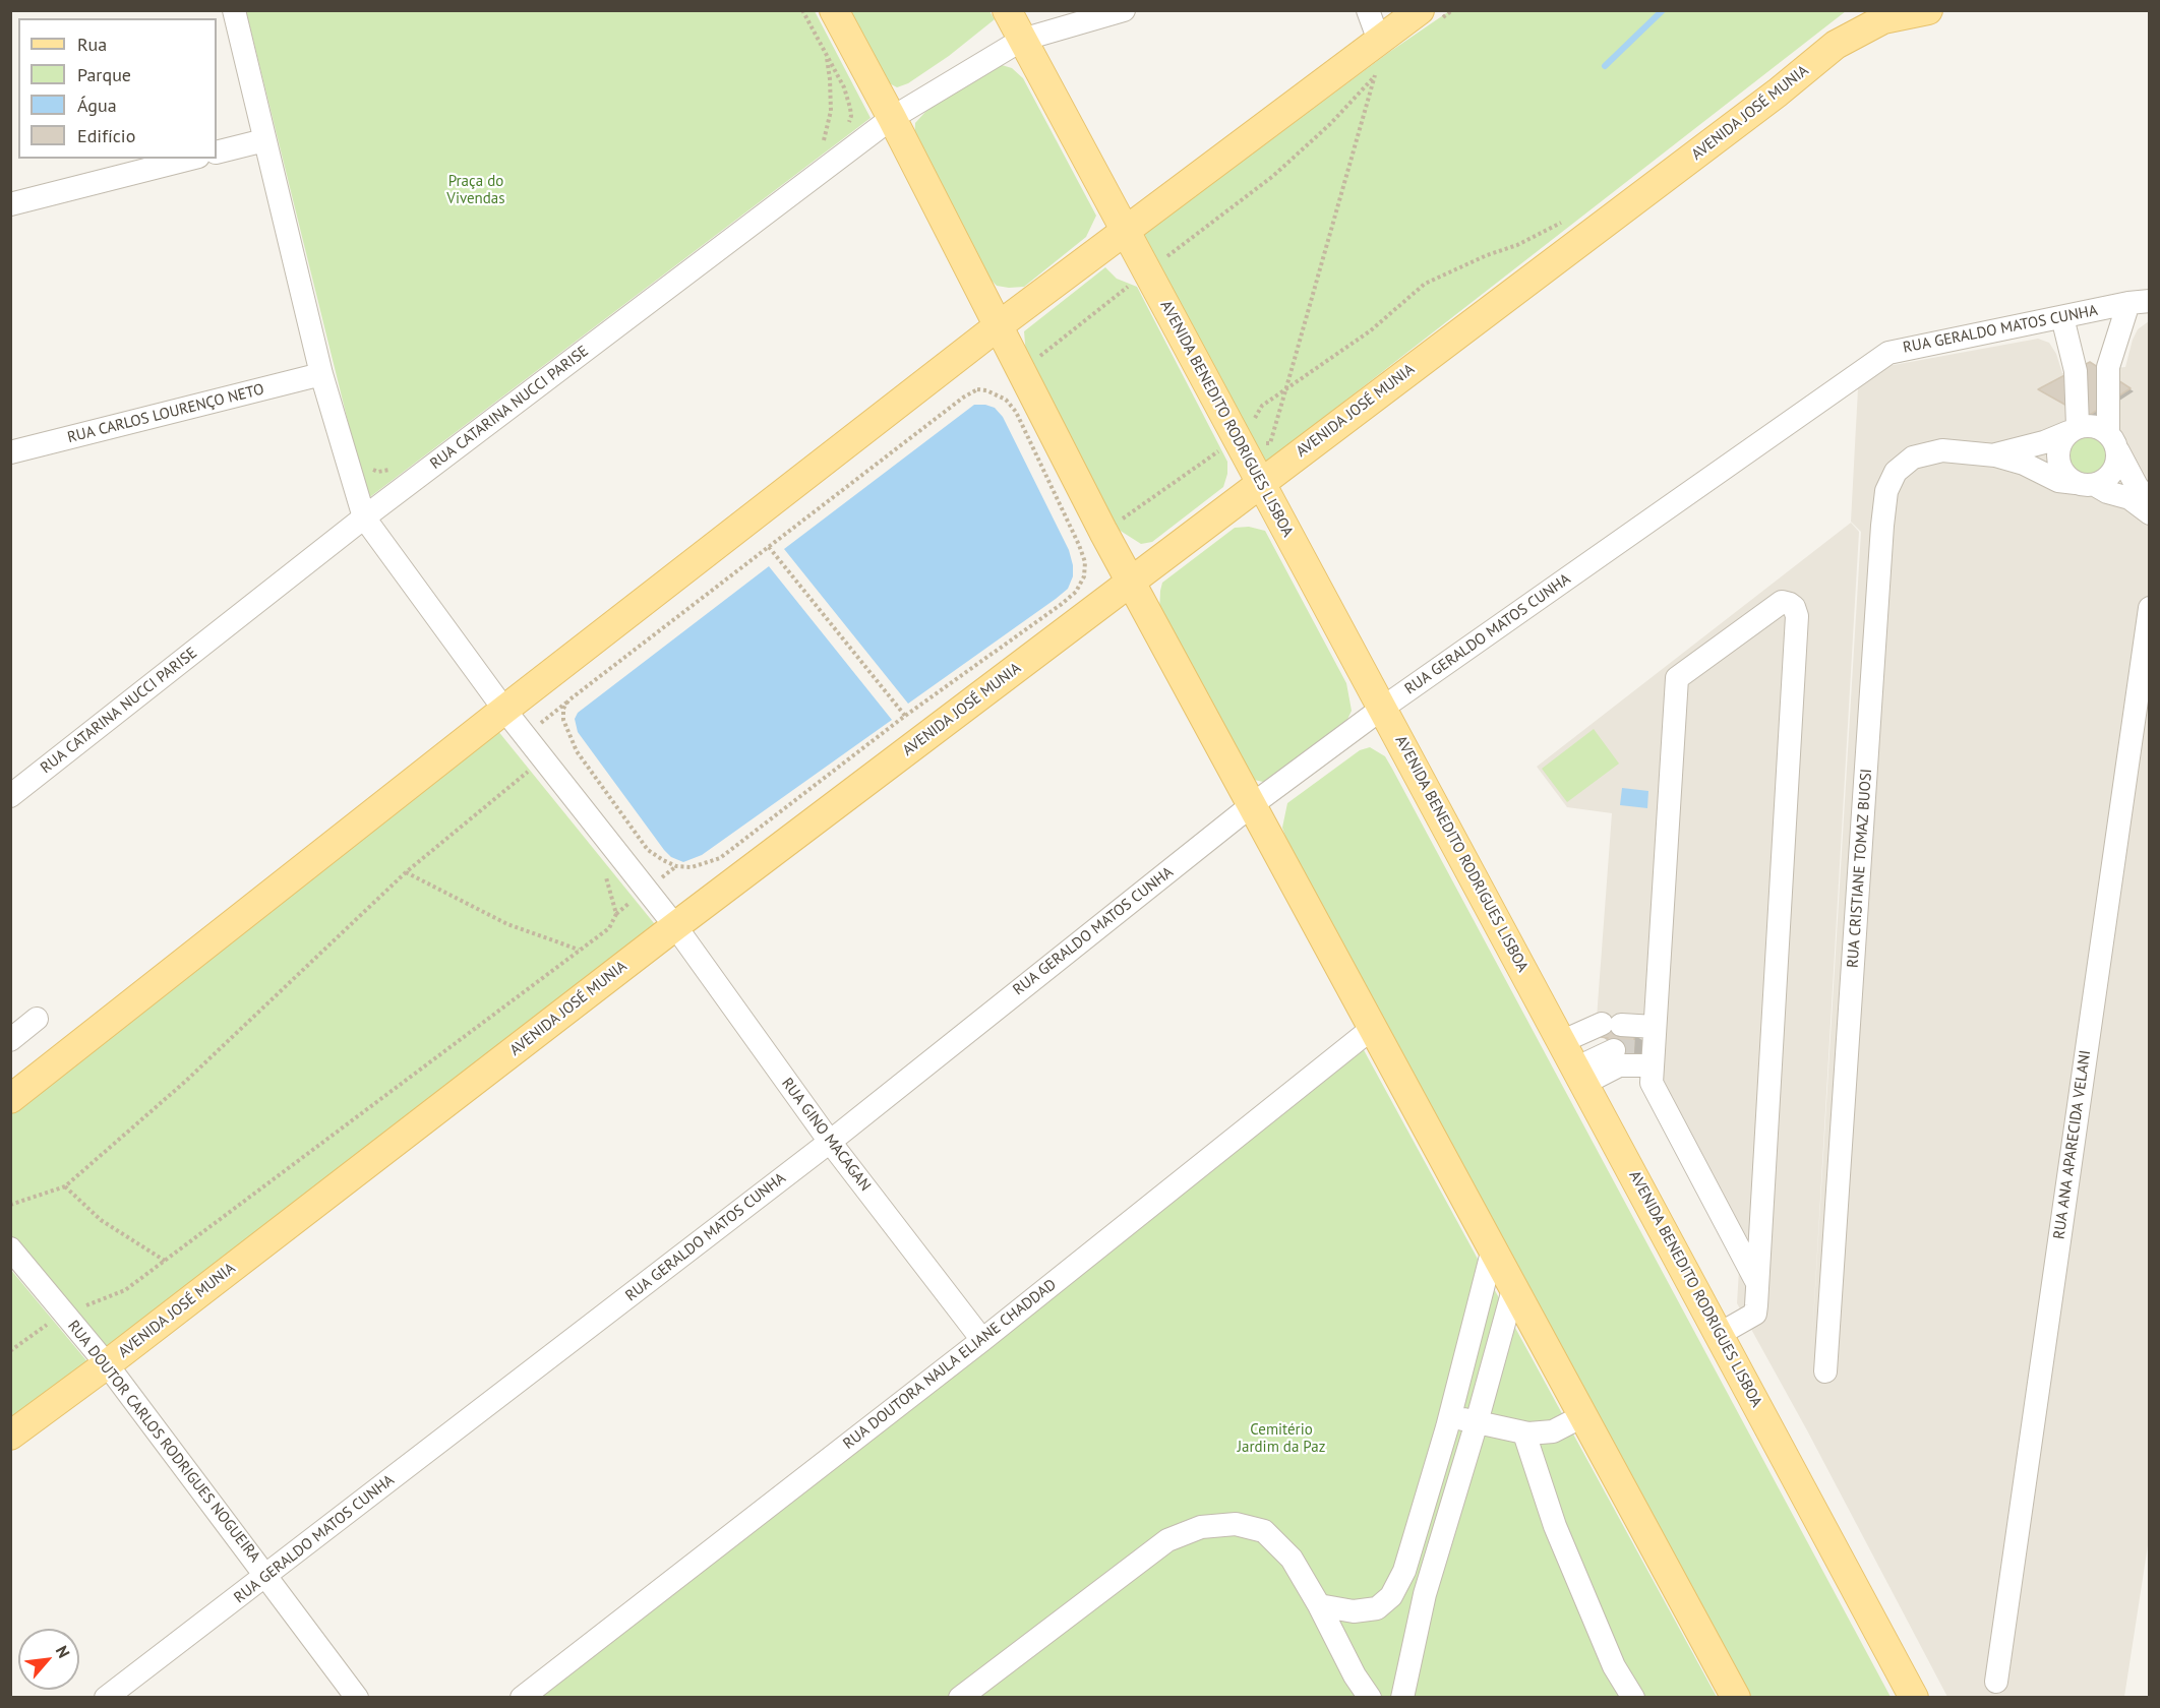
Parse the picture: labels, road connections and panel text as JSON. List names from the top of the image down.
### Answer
{
  "streets": {
    "main road": ["AVENIDA JOSÉ MUNIA", "AVENIDA BENEDITO RODRIGUES LISBOA"],
    "street": [
      "RUA GERALDO MATOS CUNHA",
      "RUA CATARINA NUCCI PARISE",
      "RUA CARLOS LOURENÇO NETO",
      "RUA CRISTIANE TOMAZ BUOSI",
      "RUA GINO MACAGAN",
      "RUA ANA APARECIDA VELANI",
      "RUA DOUTORA NAJLA ELIANE CHADDAD",
      "RUA DOUTOR CARLOS RODRIGUES NOGUEIRA"
    ]
  },
  "crossings": [
    ["AVENIDA JOSÉ MUNIA", "AVENIDA BENEDITO RODRIGUES LISBOA"],
    ["AVENIDA JOSÉ MUNIA", "RUA GINO MACAGAN"],
    ["AVENIDA JOSÉ MUNIA", "RUA DOUTOR CARLOS RODRIGUES NOGUEIRA"],
    ["RUA GERALDO MATOS CUNHA", "AVENIDA BENEDITO RODRIGUES LISBOA"],
    ["RUA GERALDO MATOS CUNHA", "RUA GINO MACAGAN"],
    ["RUA GERALDO MATOS CUNHA", "RUA DOUTOR CARLOS RODRIGUES NOGUEIRA"],
    ["RUA CATARINA NUCCI PARISE", "AVENIDA BENEDITO RODRIGUES LISBOA"],
    ["RUA CATARINA NUCCI PARISE", "RUA GINO MACAGAN"],
    ["RUA CARLOS LOURENÇO NETO", "RUA GINO MACAGAN"],
    ["RUA GINO MACAGAN", "RUA DOUTORA NAJLA ELIANE CHADDAD"]
  ],
  "parks": ["Praça do Vivendas", "Cemitério Jardim da Paz"],
  "legend": [
    "Rua",
    "Parque",
    "Água",
    "Edifício"
  ],
  "north": "top right"
}
